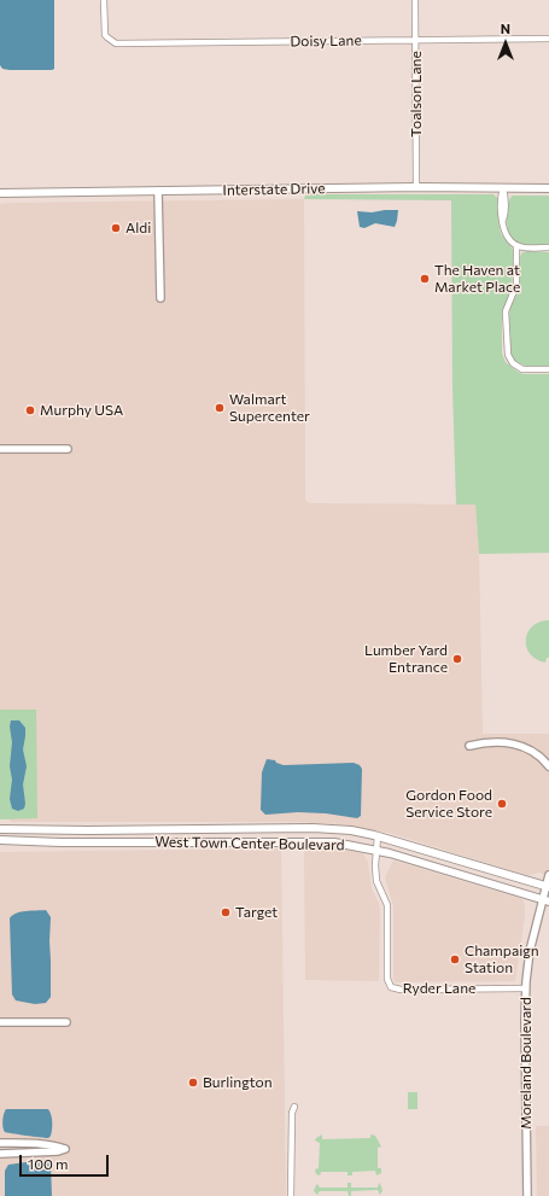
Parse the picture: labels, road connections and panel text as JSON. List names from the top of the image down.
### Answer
{
  "streets": {
    "main road": ["Interstate Drive", "West Town Center Boulevard"],
    "street": [
      "Doisy Lane",
      "Toalson Lane",
      "Ryder Lane",
      "Moreland Boulevard"
    ]
  },
  "crossings": [
    ["Doisy Lane", "Toalson Lane"],
    ["Toalson Lane", "Interstate Drive"],
    ["West Town Center Boulevard", "Ryder Lane"],
    ["West Town Center Boulevard", "Moreland Boulevard"],
    ["Ryder Lane", "Moreland Boulevard"]
  ],
  "places": [
    "Aldi",
    "The Haven at Market Place",
    "Walmart Supercenter",
    "Murphy USA",
    "Lumber Yard Entrance",
    "Gordon Food Service Store",
    "Target",
    "Champaign Station",
    "Burlington"
  ],
  "scale_bar": "100 m",
  "north": "top"
}
